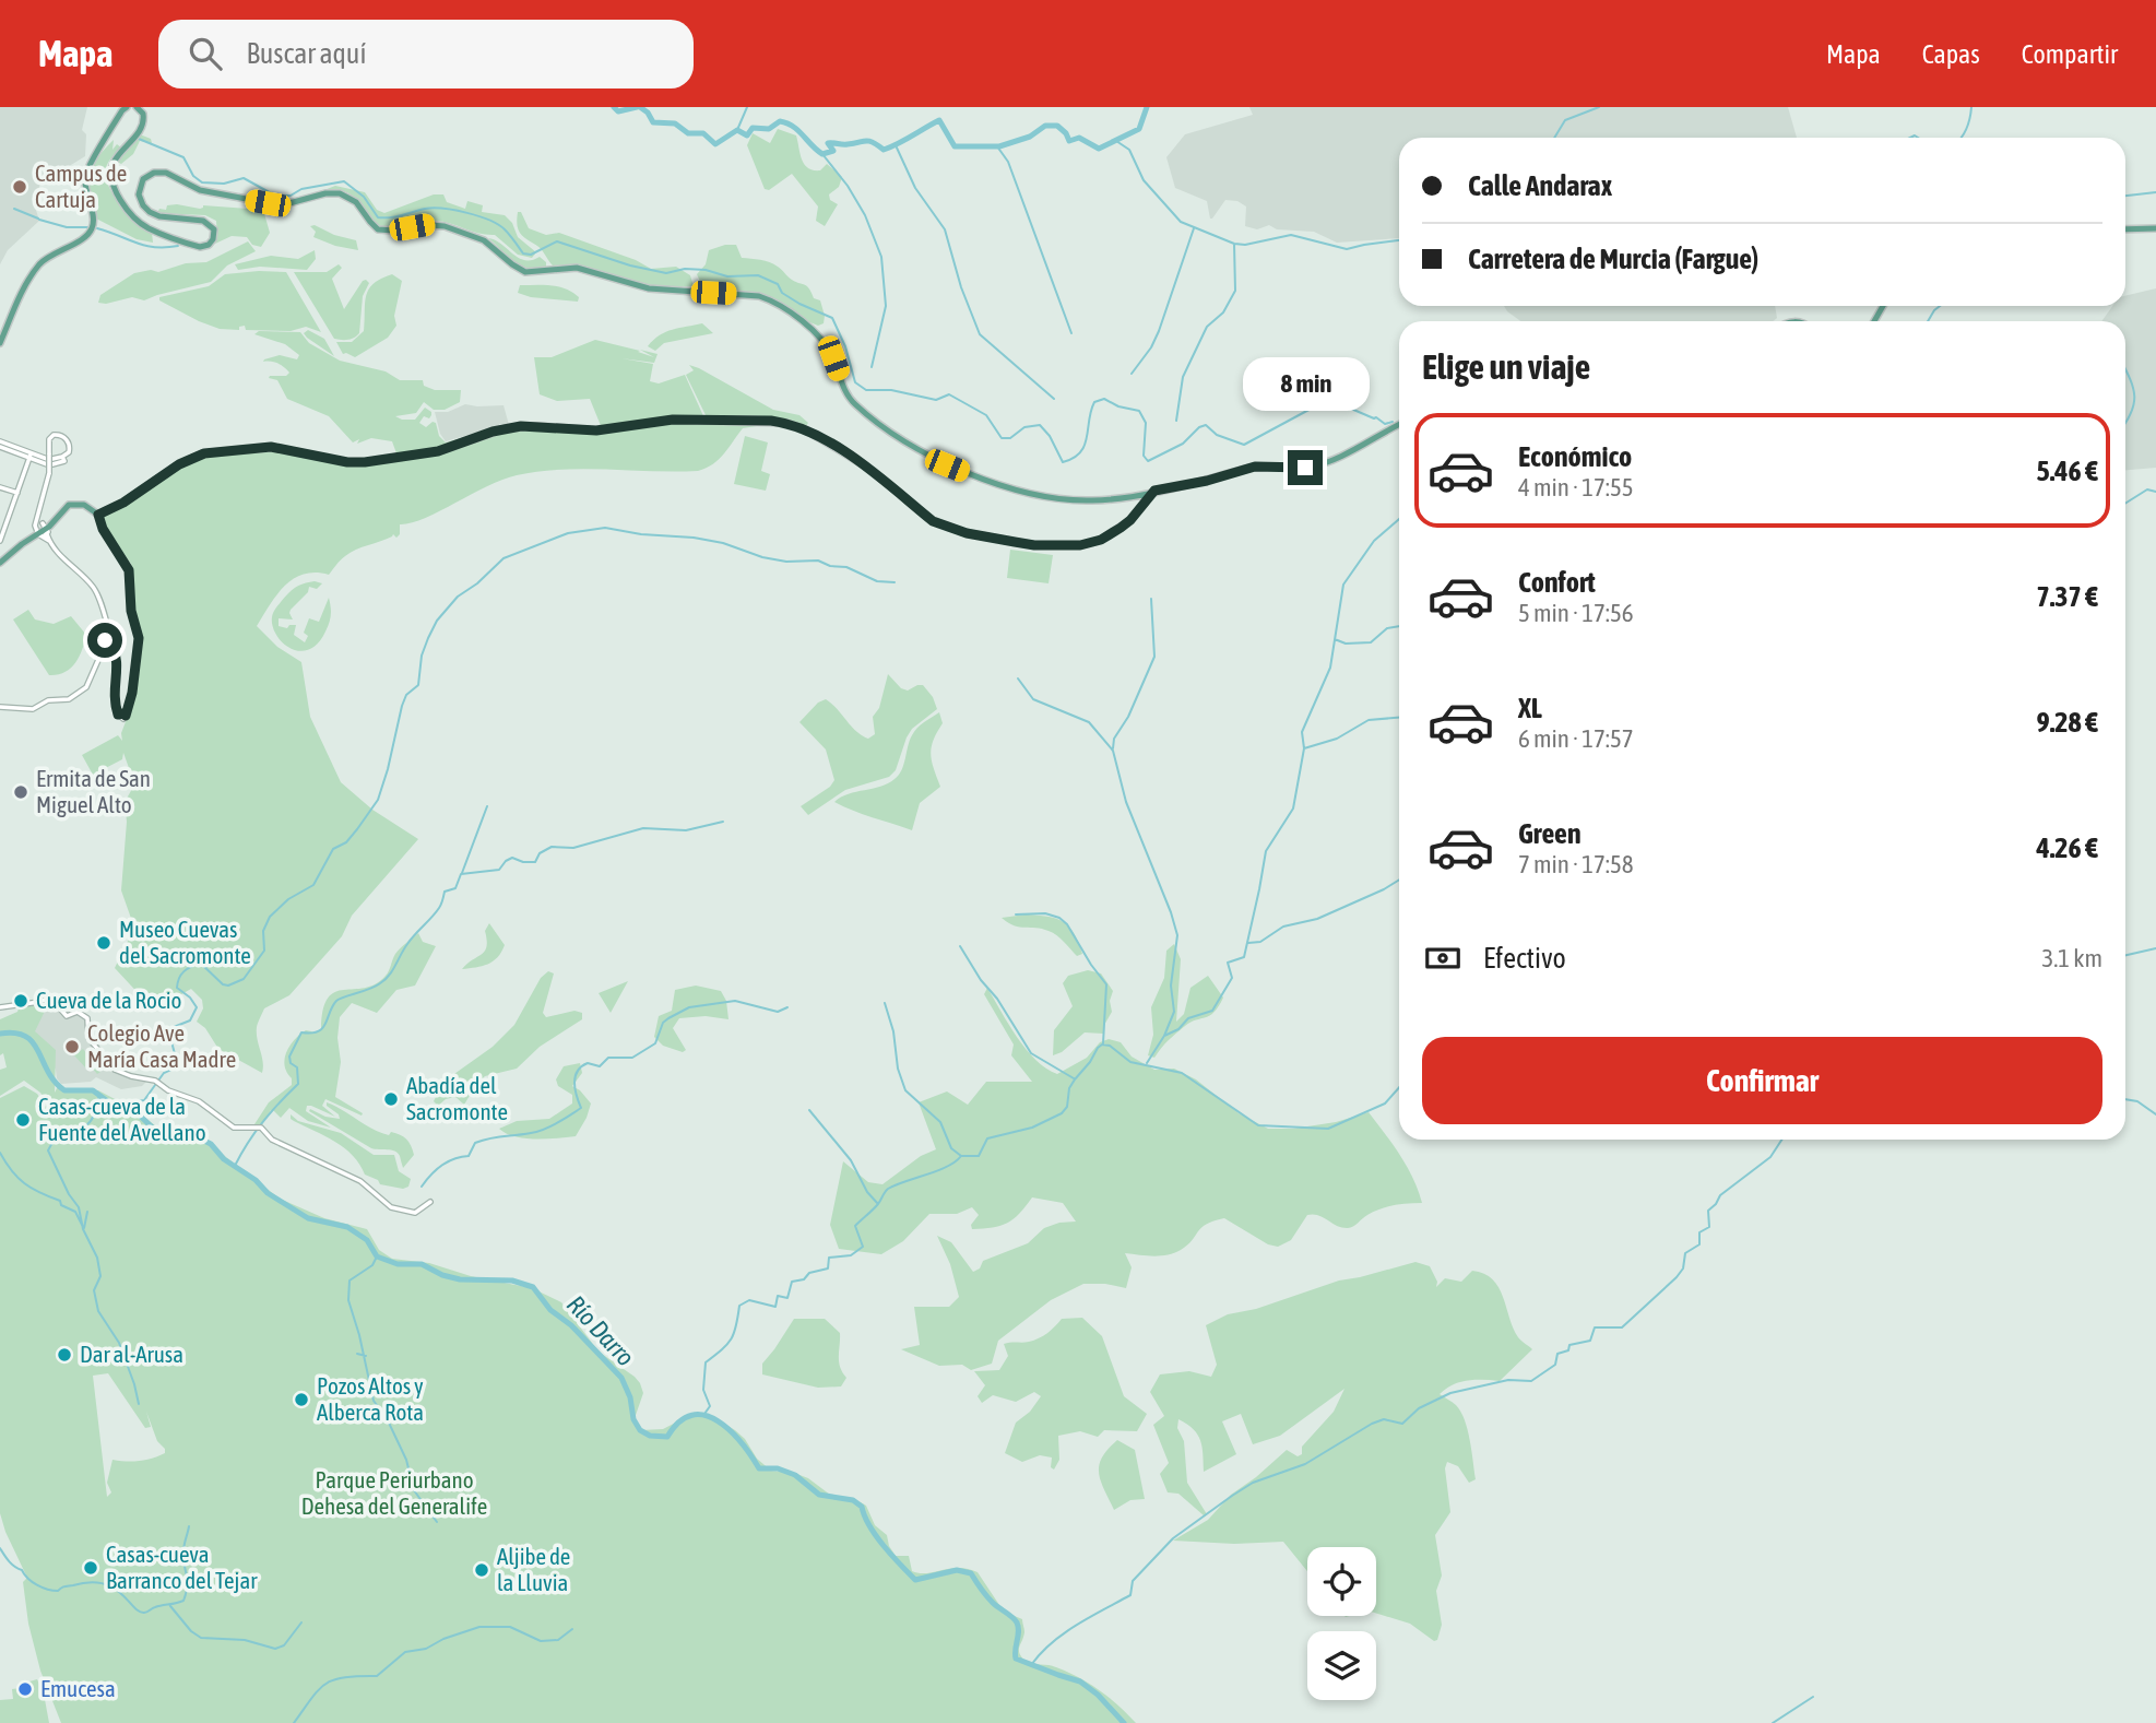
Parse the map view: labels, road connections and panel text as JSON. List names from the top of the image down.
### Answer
{
  "water": ["Río Darro"],
  "parks": ["Parque Periurbano Dehesa del Generalife"],
  "places": [
    "Campus de Cartuja",
    "Ermita de San Miguel Alto",
    "Museo Cuevas del Sacromonte",
    "Cueva de la Rocio",
    "Colegio Ave María Casa Madre",
    "Abadía del Sacromonte",
    "Casas-cueva de la Fuente del Avellano",
    "Dar al-Arusa",
    "Pozos Altos y Alberca Rota",
    "Casas-cueva Barranco del Tejar",
    "Aljibe de la Lluvia",
    "Emucesa"
  ],
  "page": {
    "header": "Mapa",
    "search": "Buscar aquí",
    "nav": ["Mapa", "Capas", "Compartir"],
    "banner": ["Calle Andarax", "Carretera de Murcia (Fargue)"],
    "heading": "Elige un viaje",
    "bubble": "8 min",
    "list": [
      {
        "name": "Económico",
        "note": "4 min · 17:55",
        "value": "5.46 €"
      },
      {
        "name": "Confort",
        "note": "5 min · 17:56",
        "value": "7.37 €"
      },
      {
        "name": "XL",
        "note": "6 min · 17:57",
        "value": "9.28 €"
      },
      {
        "name": "Green",
        "note": "7 min · 17:58",
        "value": "4.26 €"
      }
    ],
    "pay": ["Efectivo", "3.1 km"],
    "buttons": "Confirmar"
  }
}
